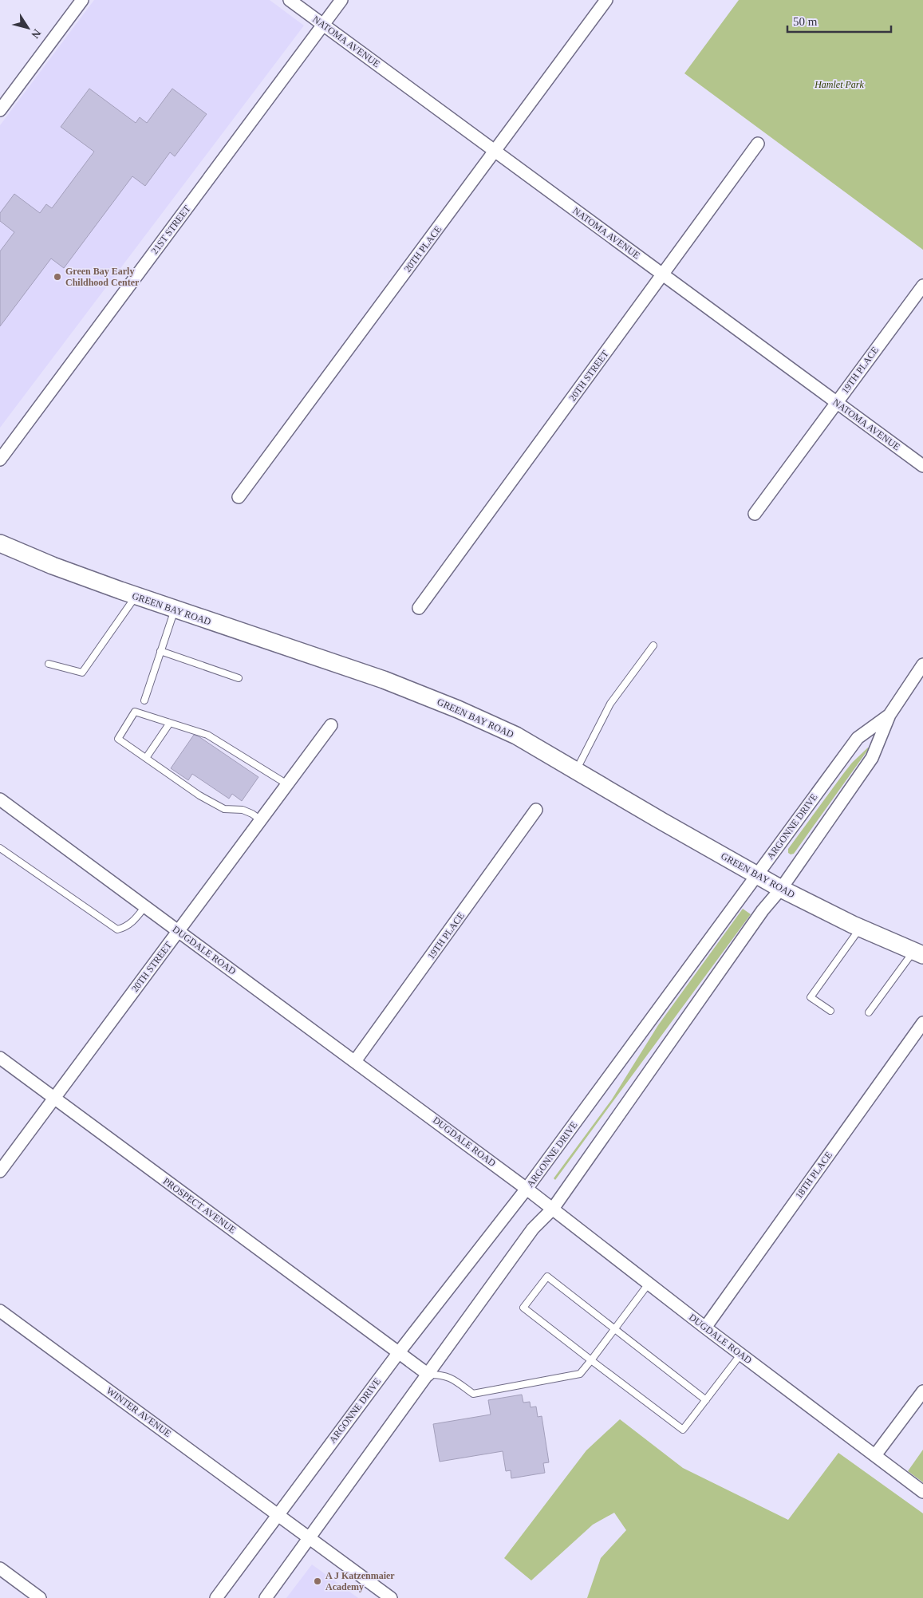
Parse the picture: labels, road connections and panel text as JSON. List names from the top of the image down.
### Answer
{
  "streets": {
    "main road": ["GREEN BAY ROAD"],
    "street": [
      "NATOMA AVENUE",
      "21ST STREET",
      "20TH PLACE",
      "19TH PLACE",
      "20TH STREET",
      "ARGONNE DRIVE",
      "DUGDALE ROAD",
      "18TH PLACE",
      "PROSPECT AVENUE",
      "WINTER AVENUE"
    ]
  },
  "crossings": [
    ["NATOMA AVENUE", "21ST STREET"],
    ["NATOMA AVENUE", "20TH PLACE"],
    ["NATOMA AVENUE", "19TH PLACE"],
    ["NATOMA AVENUE", "20TH STREET"],
    ["19TH PLACE", "DUGDALE ROAD"],
    ["20TH STREET", "DUGDALE ROAD"],
    ["20TH STREET", "PROSPECT AVENUE"],
    ["GREEN BAY ROAD", "ARGONNE DRIVE"],
    ["ARGONNE DRIVE", "DUGDALE ROAD"],
    ["ARGONNE DRIVE", "PROSPECT AVENUE"],
    ["ARGONNE DRIVE", "WINTER AVENUE"],
    ["DUGDALE ROAD", "18TH PLACE"]
  ],
  "parks": ["Hamlet Park"],
  "places": ["Green Bay Early Childhood Center", "A J Katzenmaier Academy"],
  "scale_bar": "50 m",
  "north": "bottom right"
}
